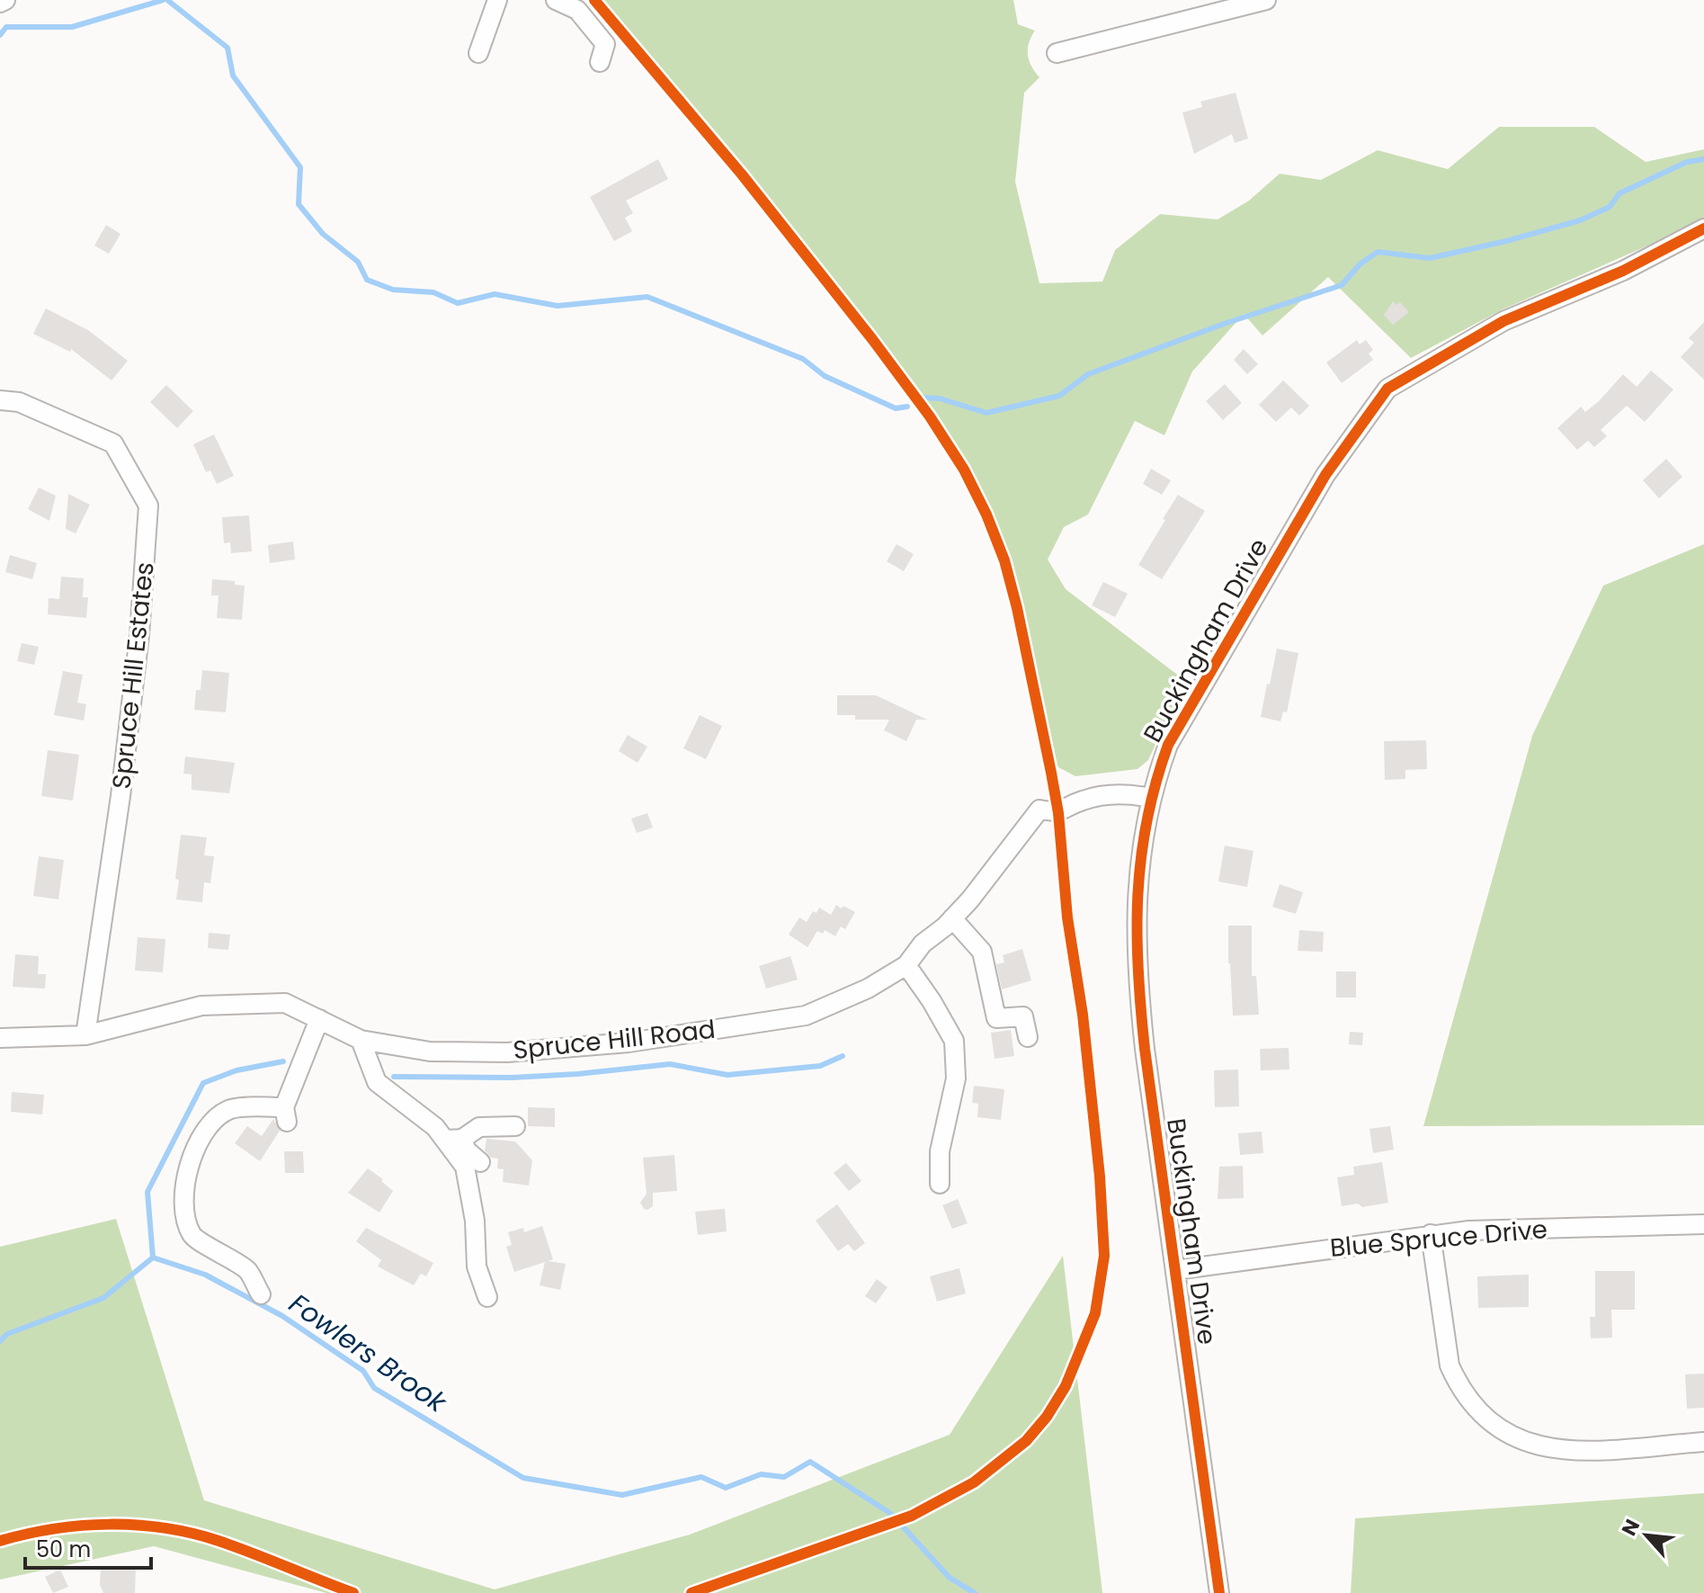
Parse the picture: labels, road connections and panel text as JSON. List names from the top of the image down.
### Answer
{
  "streets": {
    "street": [
      "Buckingham Drive",
      "Spruce Hill Estates",
      "Spruce Hill Road",
      "Blue Spruce Drive"
    ]
  },
  "crossings": [
    ["Buckingham Drive", "Spruce Hill Road"],
    ["Buckingham Drive", "Blue Spruce Drive"],
    ["Spruce Hill Estates", "Spruce Hill Road"]
  ],
  "water": ["Fowlers Brook"],
  "scale_bar": "50 m",
  "north": "top left"
}
